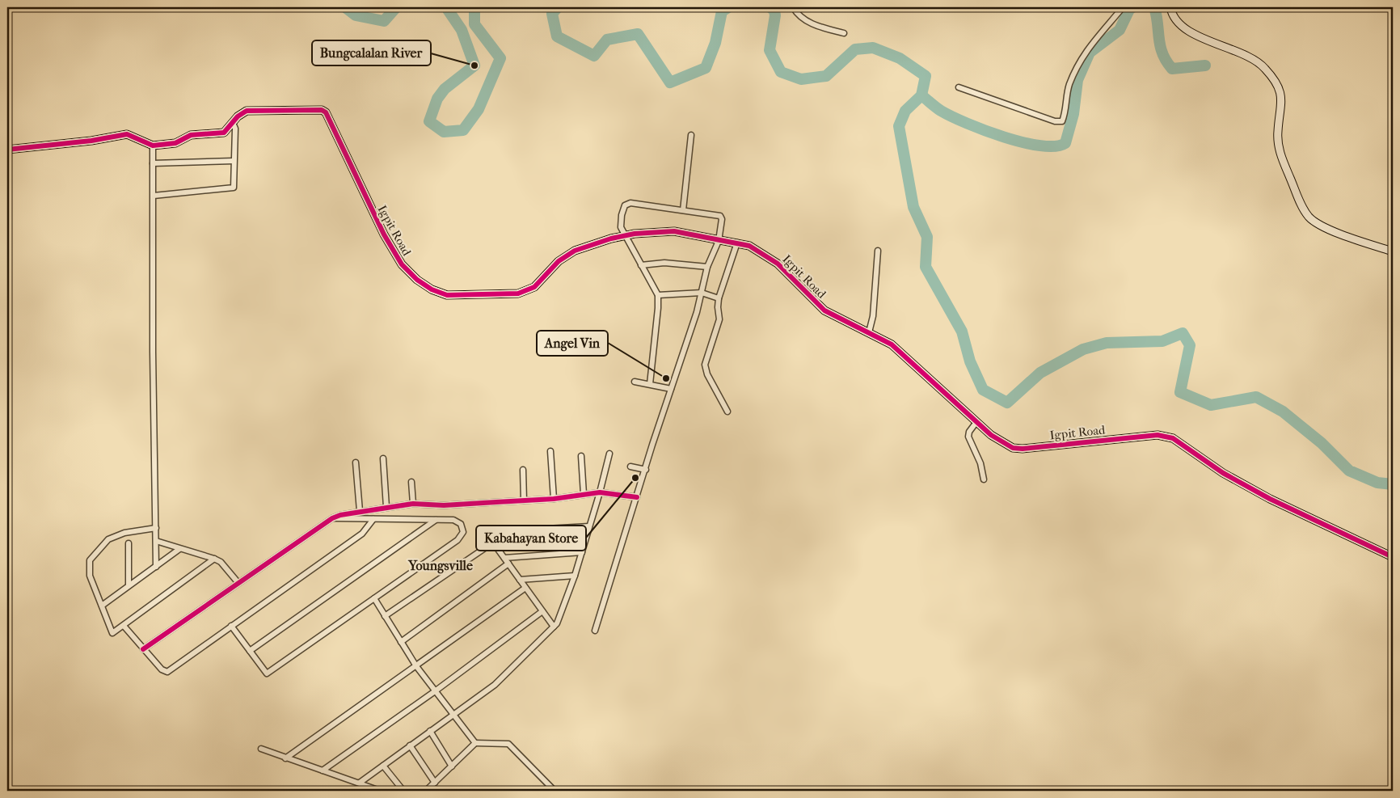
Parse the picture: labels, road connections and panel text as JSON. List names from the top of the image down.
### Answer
{
  "streets": {
    "street": ["Igpit Road"]
  },
  "districts": ["Youngsville"],
  "places": ["Bungcalalan River", "Angel Vin", "Kabahayan Store"]
}
